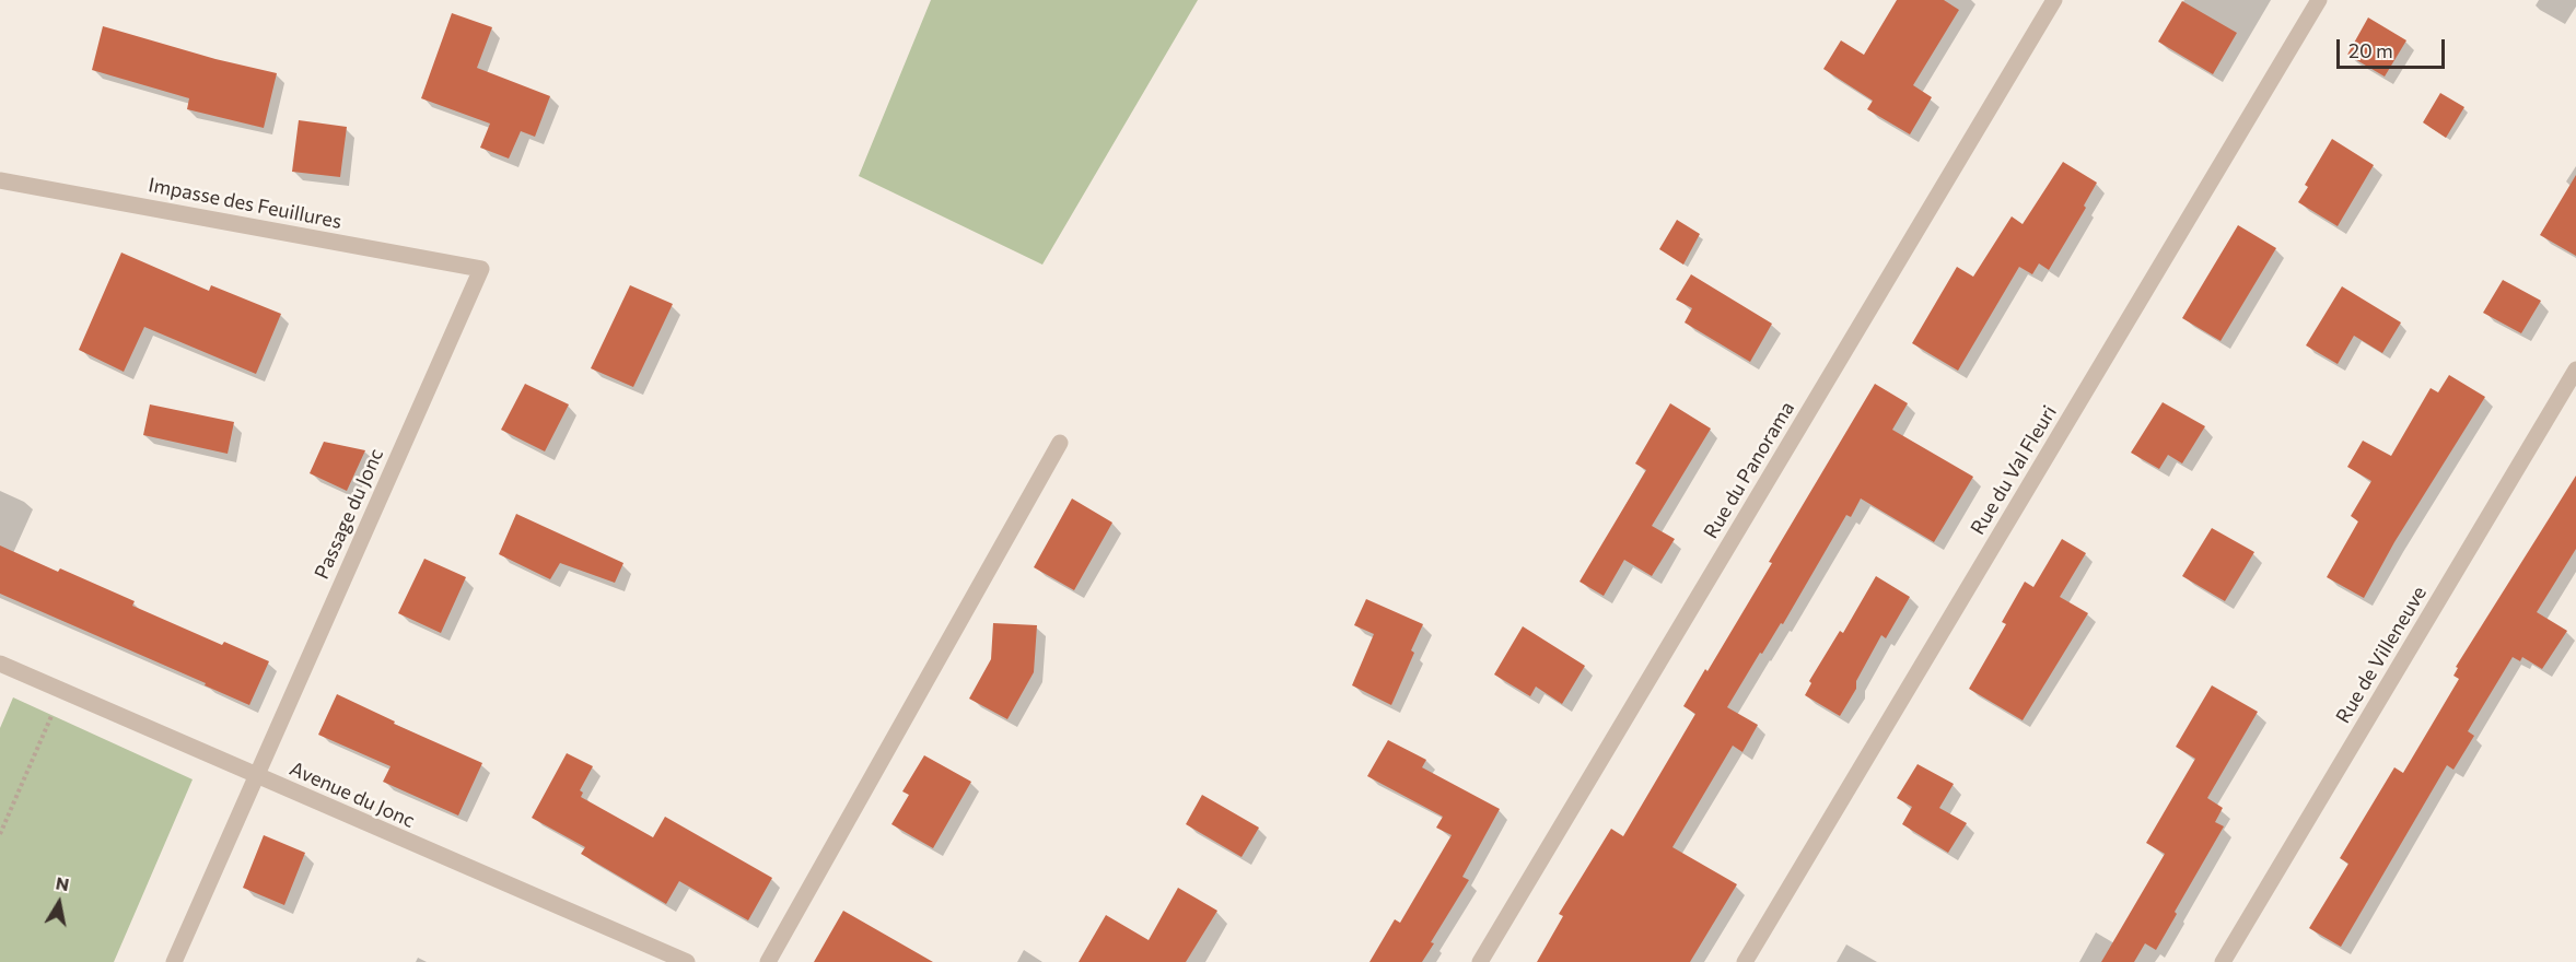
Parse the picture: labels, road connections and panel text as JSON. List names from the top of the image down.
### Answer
{
  "streets": {
    "street": [
      "Impasse des Feuillures",
      "Rue du Panorama",
      "Rue du Val Fleuri",
      "Passage du Jonc",
      "Rue de Villeneuve",
      "Avenue du Jonc"
    ]
  },
  "crossings": [
    ["Impasse des Feuillures", "Passage du Jonc"],
    ["Passage du Jonc", "Avenue du Jonc"]
  ],
  "scale_bar": "20 m",
  "north": "top"
}
